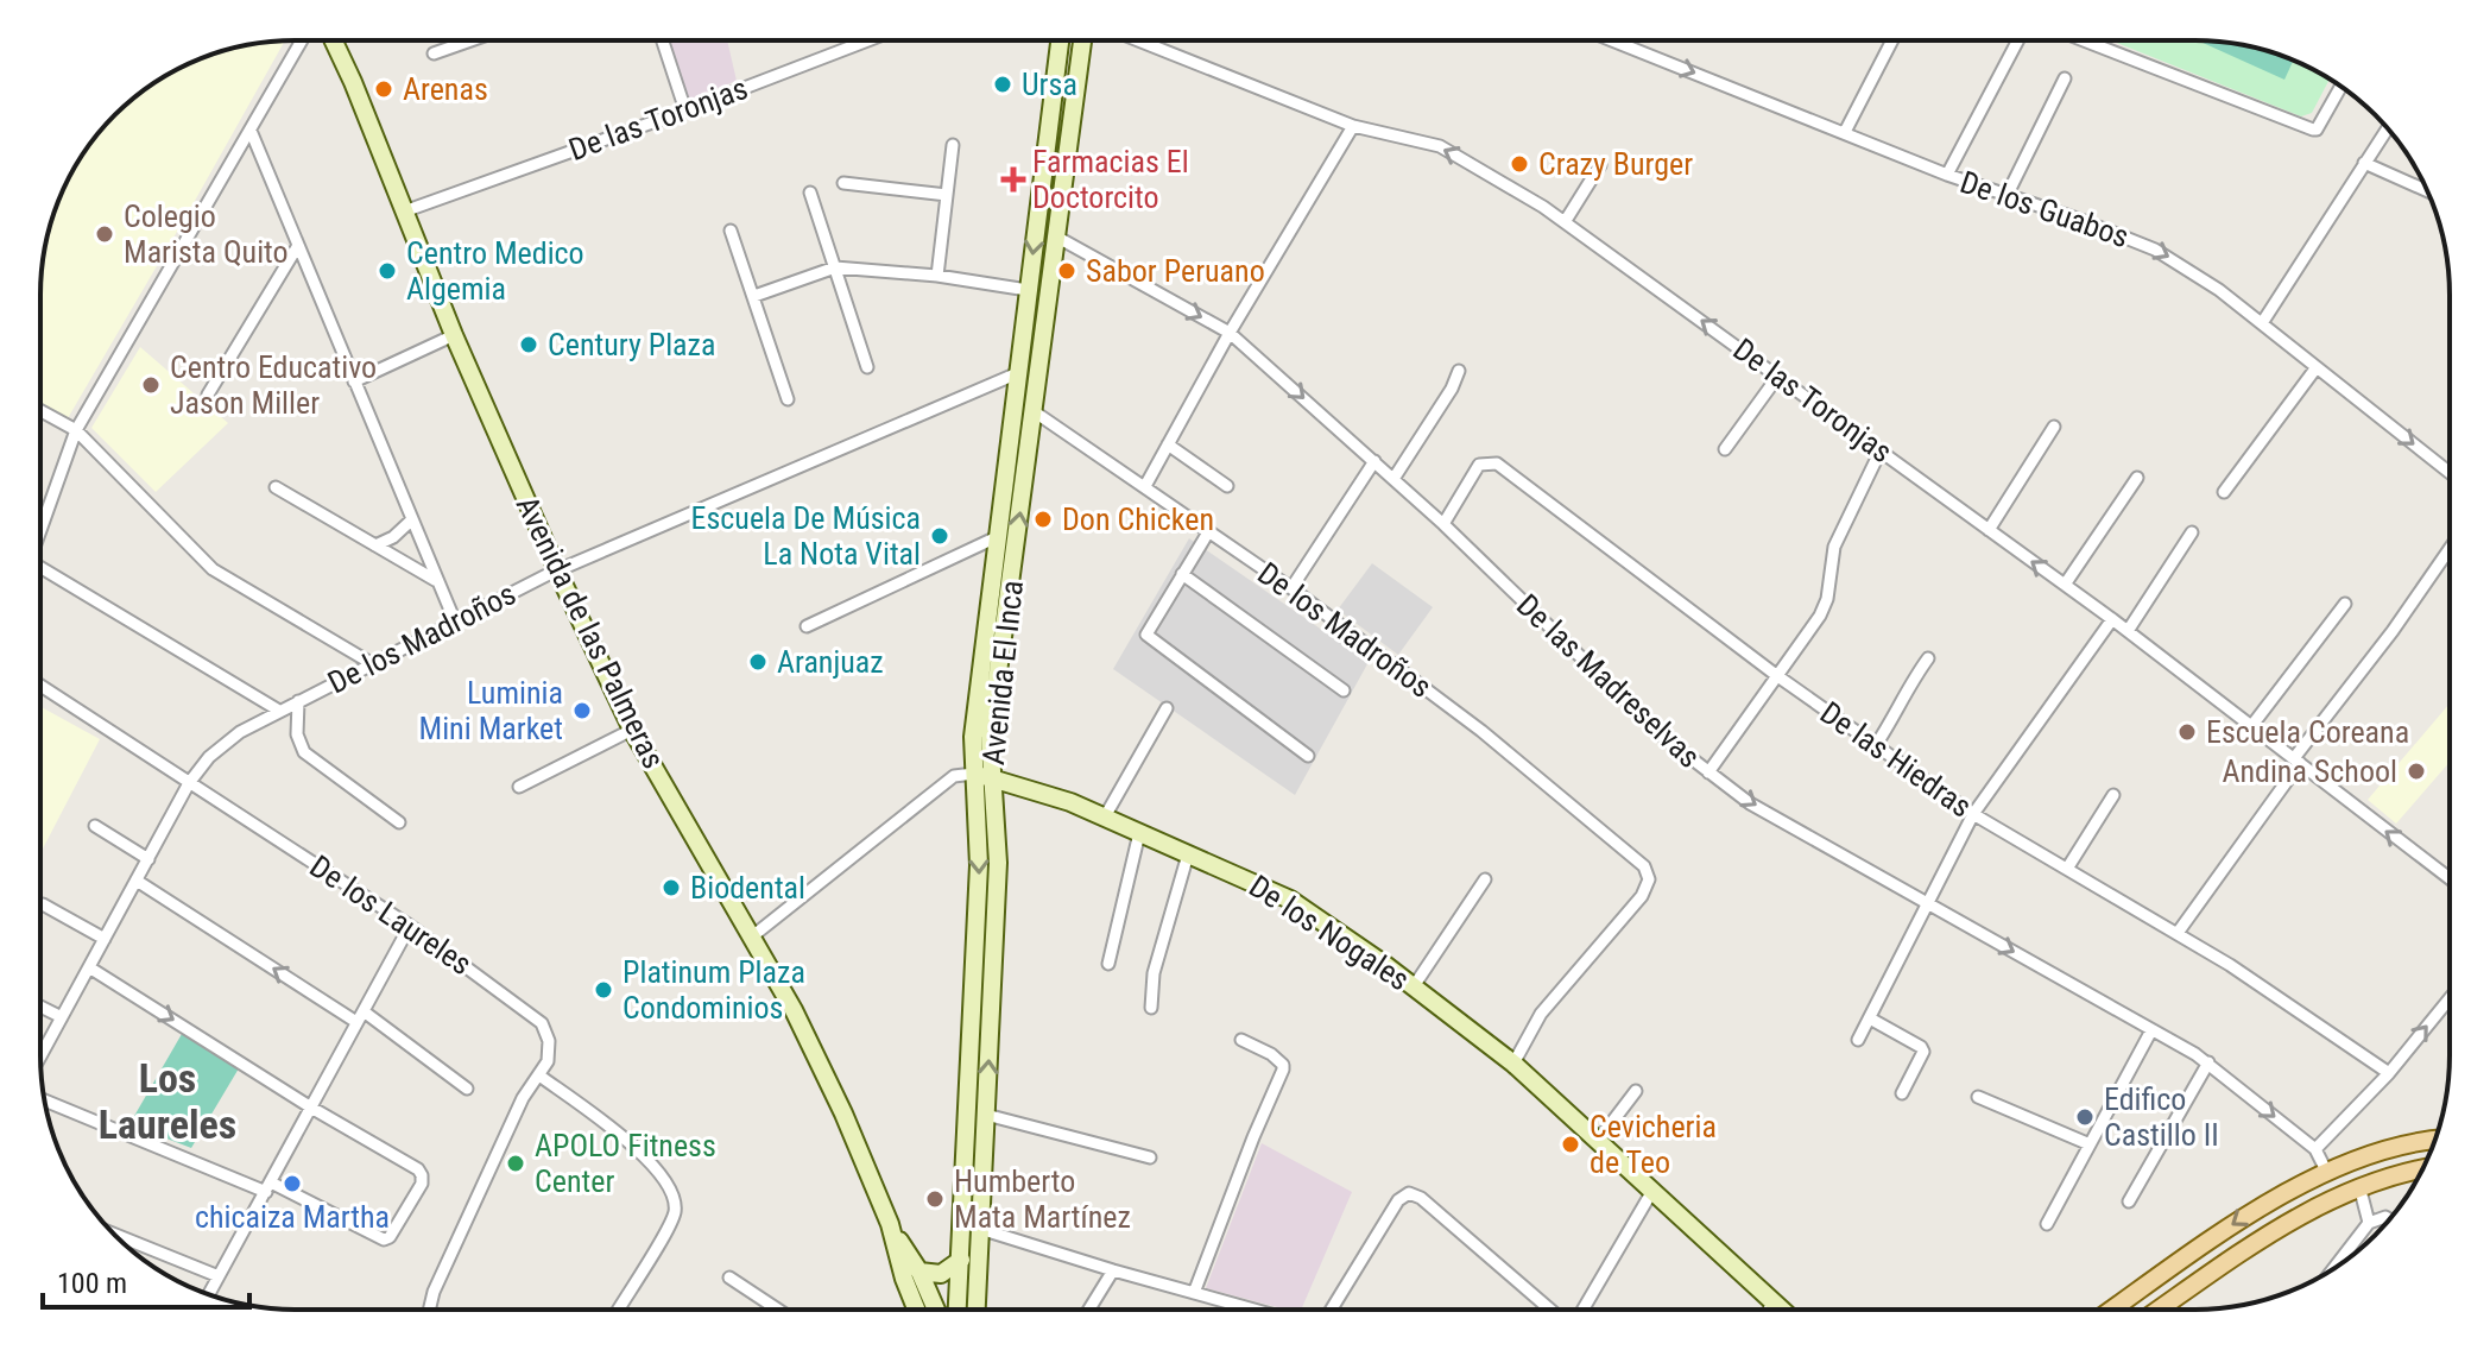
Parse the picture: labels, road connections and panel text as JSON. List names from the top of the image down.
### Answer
{
  "streets": {
    "main road": ["Avenida de las Palmeras", "Avenida El Inca", "De los Nogales"],
    "street": [
      "De las Toronjas",
      "De los Guabos",
      "De los Madroños",
      "De las Madreselvas",
      "De las Hiedras",
      "De los Laureles"
    ]
  },
  "crossings": [
    ["De las Toronjas", "Avenida de las Palmeras"],
    ["De los Madroños", "Avenida de las Palmeras"],
    ["De los Madroños", "Avenida El Inca"],
    ["De los Madroños", "De los Laureles"],
    ["De los Madroños", "De los Nogales"],
    ["Avenida El Inca", "De las Madreselvas"],
    ["Avenida El Inca", "De los Nogales"],
    ["De las Madreselvas", "De las Hiedras"]
  ],
  "one_way": ["De las Toronjas", "De los Guabos", "De las Madreselvas"],
  "districts": ["Los Laureles"],
  "places": {
    "other": [
      "Ursa",
      "Arenas",
      "Crazy Burger",
      "Colegio Marista Quito",
      "Centro Medico Algemia",
      "Sabor Peruano",
      "Century Plaza",
      "Centro Educativo Jason Miller",
      "Don Chicken",
      "Escuela De Música La Nota Vital",
      "Aranjuaz",
      "Luminia Mini Market",
      "Escuela Coreana",
      "Andina School",
      "Biodental",
      "Platinum Plaza Condominios",
      "Edifico Castillo II",
      "Cevicheria de Teo",
      "APOLO Fitness Center",
      "chicaiza Martha",
      "Humberto Mata Martínez"
    ],
    "health": ["Farmacias El Doctorcito"]
  },
  "scale_bar": "100 m"
}
